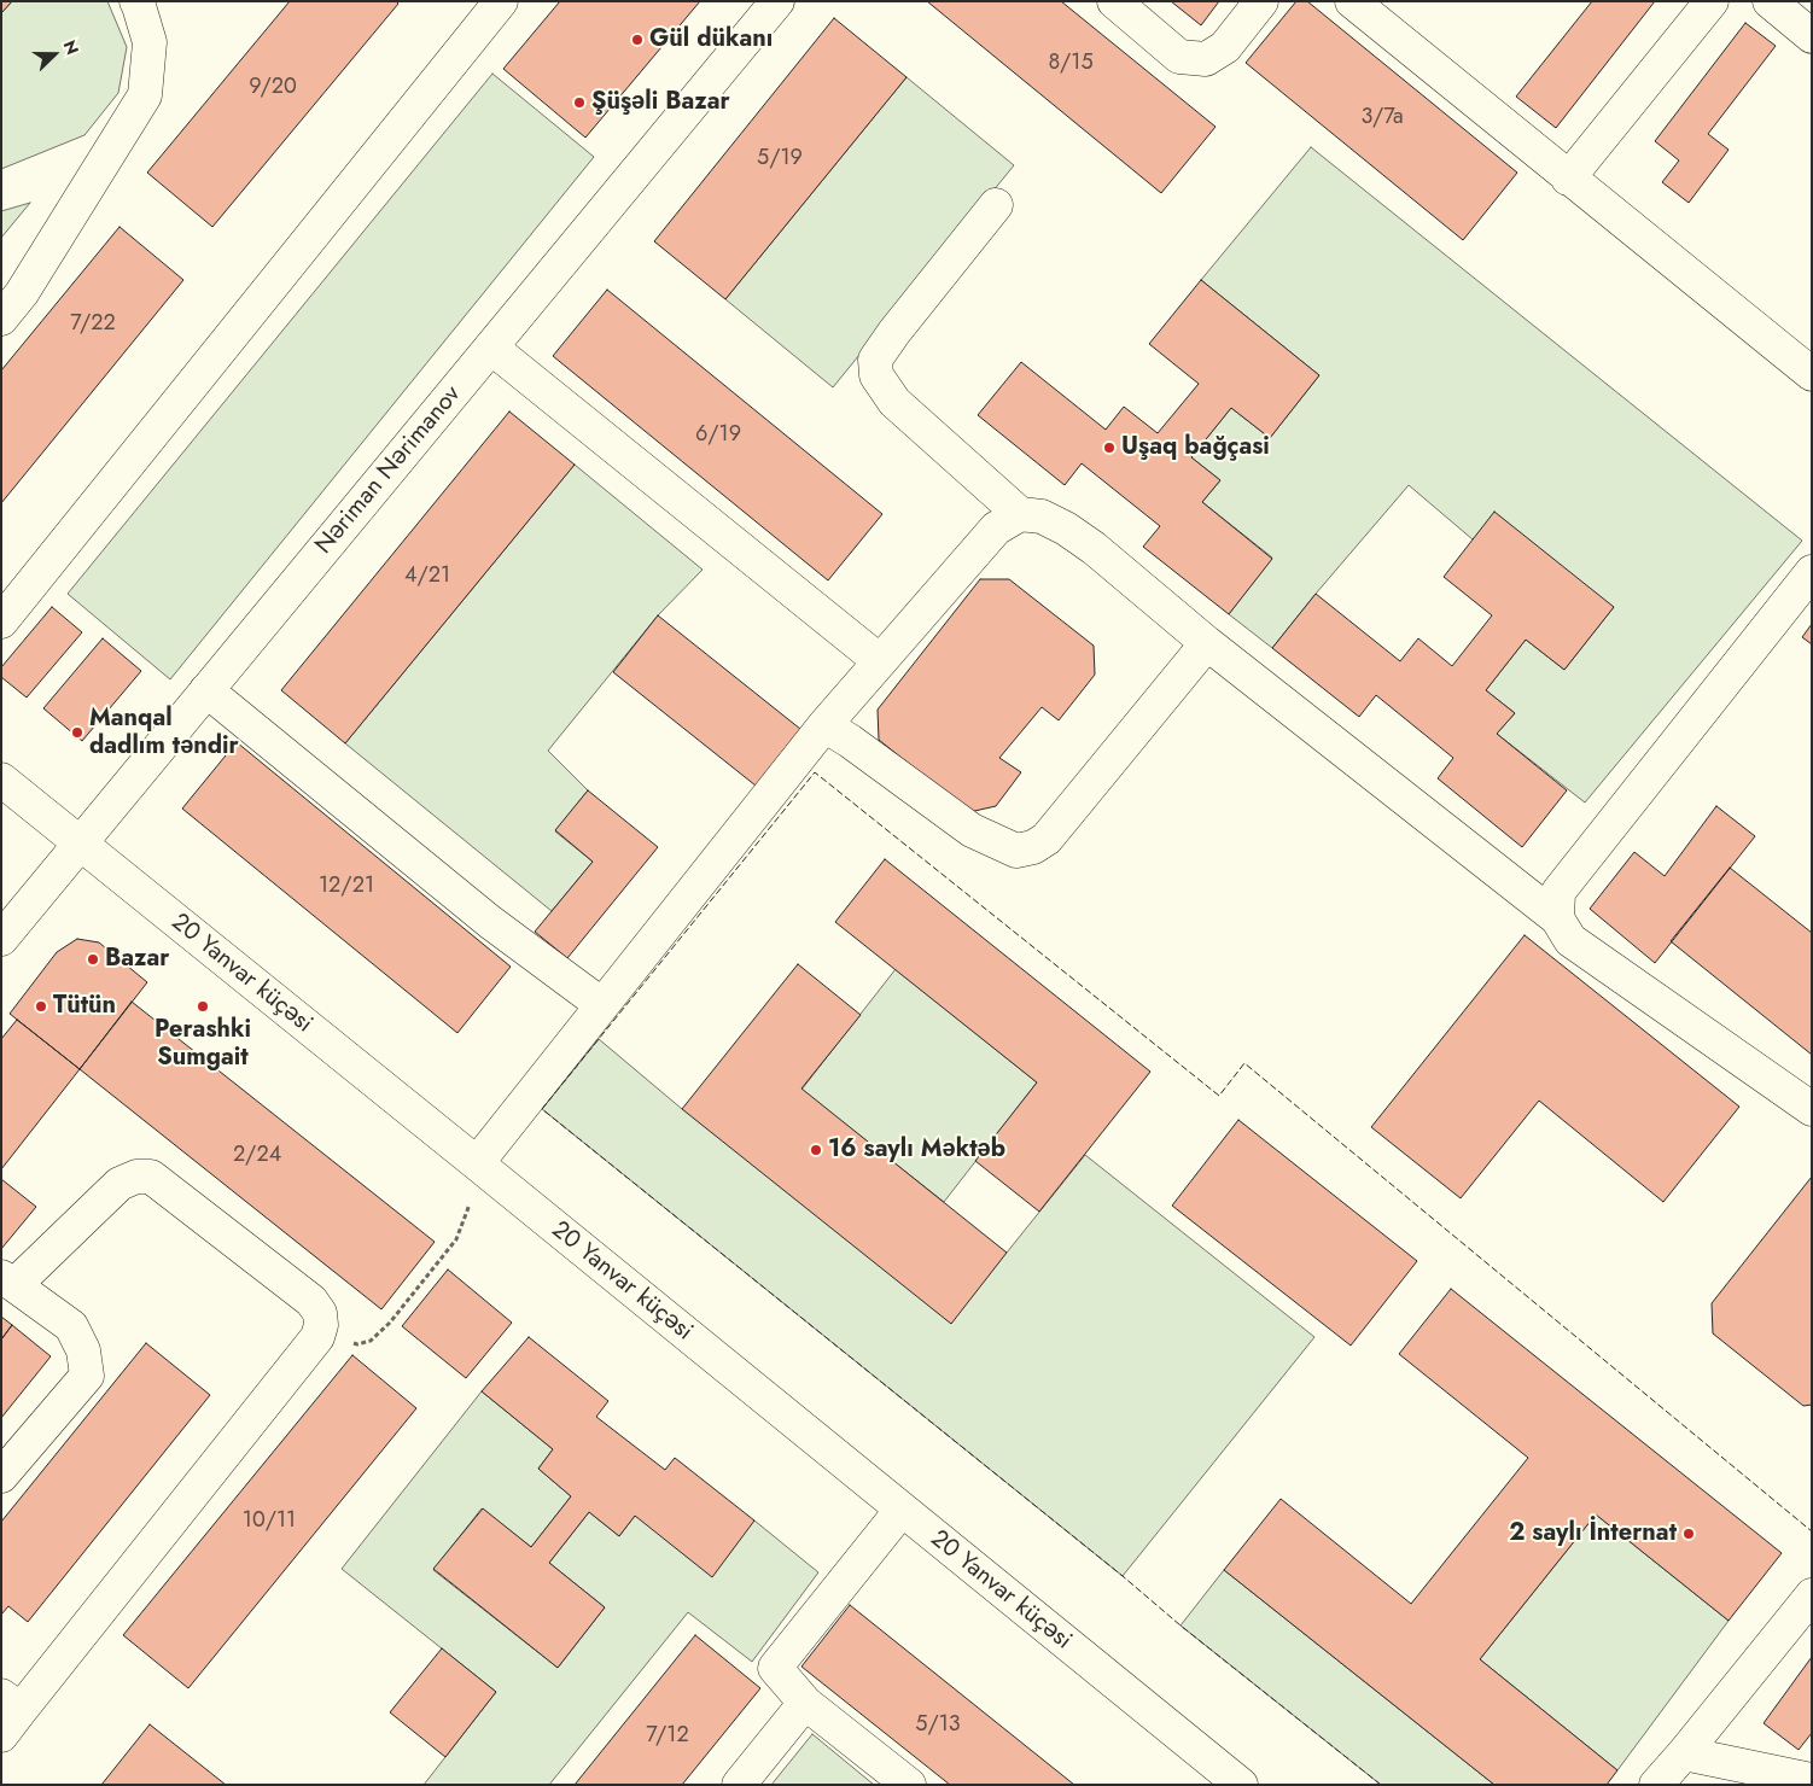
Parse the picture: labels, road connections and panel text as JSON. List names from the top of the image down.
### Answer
{
  "streets": {
    "main road": ["Nəriman Nərimanov", "20 Yanvar küçəsi"]
  },
  "crossings": [
    ["Nəriman Nərimanov", "20 Yanvar küçəsi"]
  ],
  "places": [
    "Gül dükanı",
    "Şüşəli Bazar",
    "Uşaq bağçasi",
    "Manqal dadlım təndir",
    "Bazar",
    "Tütün",
    "Perashki Sumgait",
    "16 saylı Məktəb",
    "2 saylı İnternat"
  ],
  "house_numbers": [
    "8/15",
    "9/20",
    "3/7a",
    "5/19",
    "7/22",
    "6/19",
    "4/21",
    "12/21",
    "2/24",
    "10/11",
    "5/13",
    "7/12"
  ],
  "north": "right"
}
